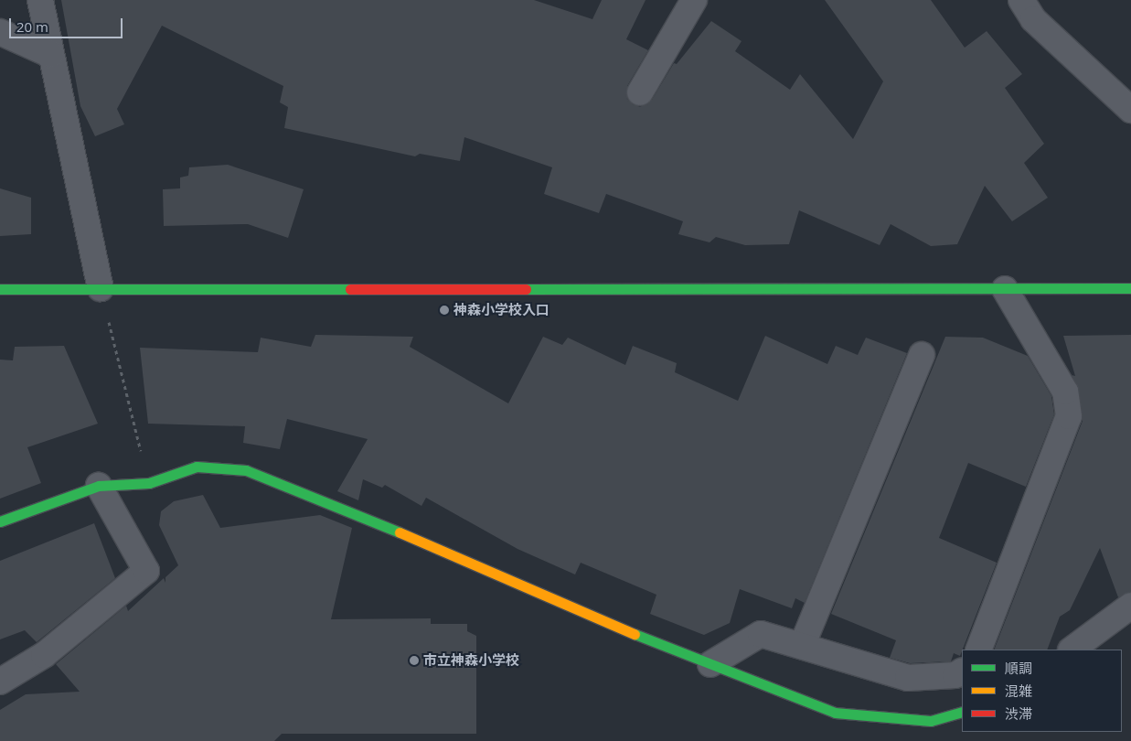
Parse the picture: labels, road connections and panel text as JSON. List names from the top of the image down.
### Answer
{
  "places": ["神森小学校入口", "市立神森小学校"],
  "legend": ["順調", "混雑", "渋滞"],
  "scale_bar": "20 m"
}
